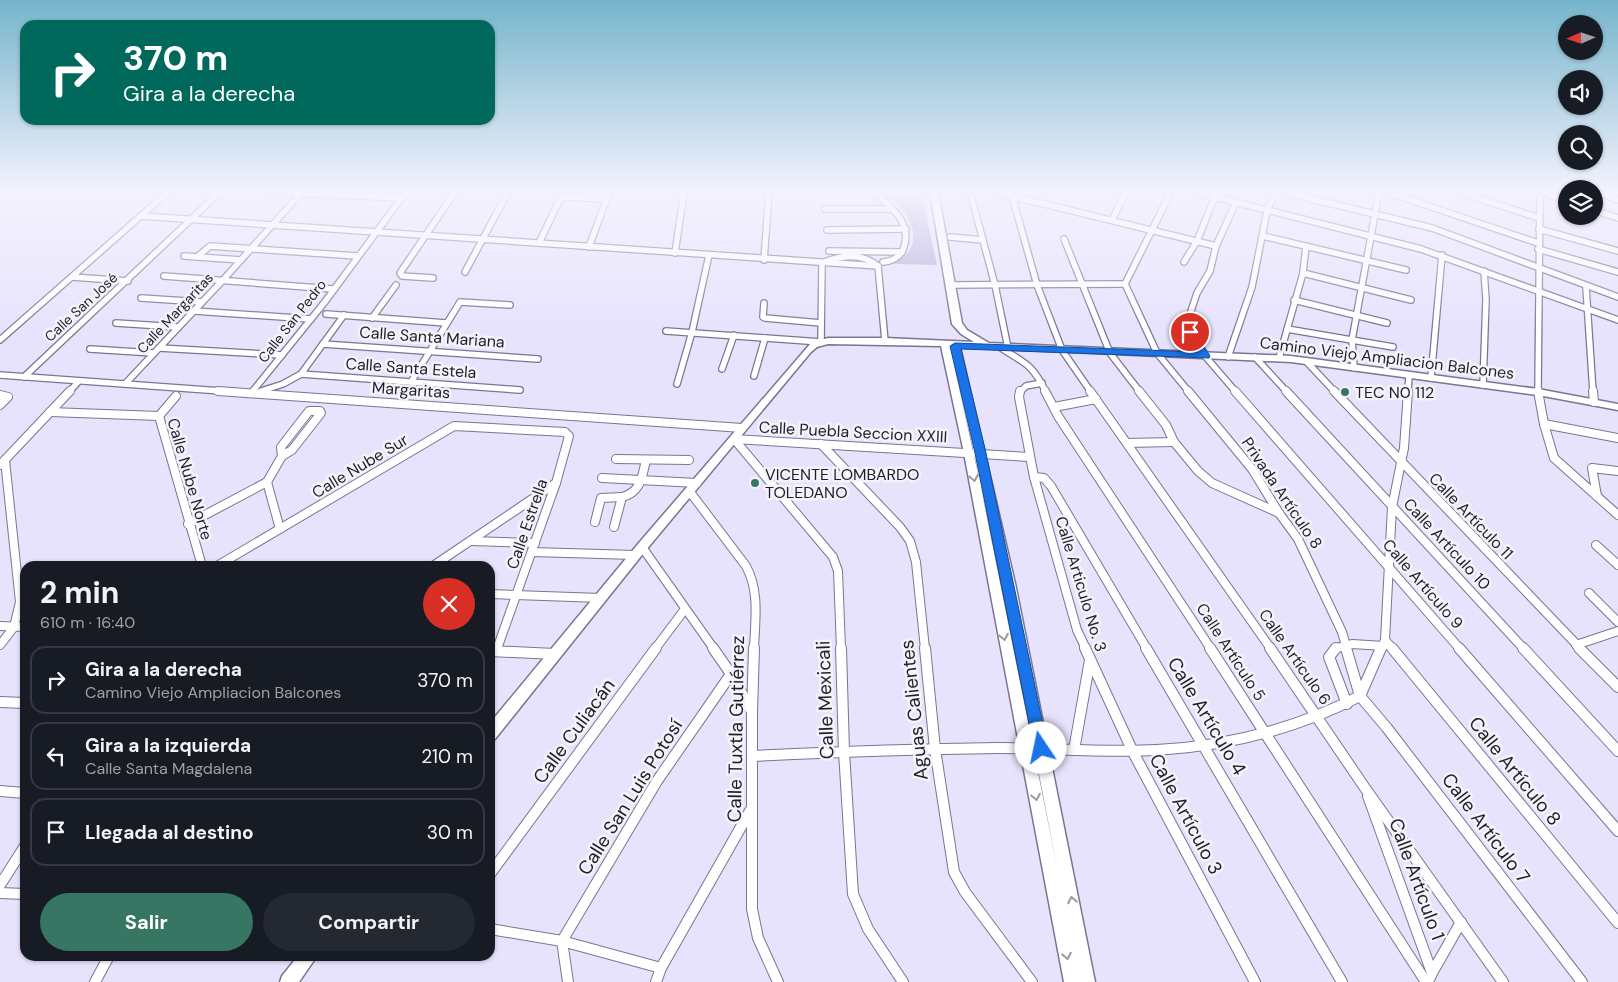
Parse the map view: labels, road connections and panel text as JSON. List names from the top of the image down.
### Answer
{
  "streets": {
    "main road": ["Camino Viejo Ampliacion Balcones"],
    "street": [
      "Calle San José",
      "Calle Margaritas",
      "Calle San Pedro",
      "Calle Santa Mariana",
      "Calle Santa Estela",
      "Margaritas",
      "Calle Puebla Seccion XXIII",
      "Calle Nube Sur",
      "Calle Nube Norte",
      "Privada Artículo 8",
      "Calle Artículo 11",
      "Calle Estrella",
      "Calle Artículo 10",
      "Calle Articulo No. 3",
      "Calle Artículo 9",
      "Calle Artículo 5",
      "Calle Artículo 6",
      "Calle Mexicali",
      "Aguas Calientes",
      "Calle Artículo 4",
      "Calle Tuxtla Gutiérrez",
      "Calle Culiacán",
      "Calle Artículo 8",
      "Calle San Luis Potosí",
      "Calle Artículo 3",
      "Calle Artículo 7",
      "Calle Artículo 1"
    ]
  },
  "crossings": [
    ["Calle San José", "Margaritas"],
    ["Calle Margaritas", "Margaritas"],
    ["Calle San Pedro", "Margaritas"],
    ["Camino Viejo Ampliacion Balcones", "Privada Artículo 8"],
    ["Camino Viejo Ampliacion Balcones", "Calle Artículo 11"],
    ["Camino Viejo Ampliacion Balcones", "Calle Artículo 10"],
    ["Camino Viejo Ampliacion Balcones", "Calle Artículo 9"],
    ["Camino Viejo Ampliacion Balcones", "Calle Artículo 5"],
    ["Camino Viejo Ampliacion Balcones", "Calle Artículo 6"],
    ["Calle Puebla Seccion XXIII", "Calle Articulo No. 3"],
    ["Calle Puebla Seccion XXIII", "Calle Mexicali"],
    ["Calle Puebla Seccion XXIII", "Aguas Calientes"],
    ["Calle Nube Sur", "Calle Estrella"],
    ["Privada Artículo 8", "Calle Artículo 7"],
    ["Calle Articulo No. 3", "Calle Artículo 4"],
    ["Calle Articulo No. 3", "Calle Artículo 3"],
    ["Calle Artículo 5", "Calle Artículo 1"],
    ["Calle Artículo 6", "Calle Artículo 1"]
  ],
  "places": ["TEC N0 112", "VICENTE LOMBARDO TOLEDANO"],
  "north": "left",
  "page": {
    "turn": ["370 m", "Gira a la derecha"],
    "heading": ["2 min", "610 m · 16:40"],
    "list": [
      {
        "name": "Gira a la derecha",
        "note": "Camino Viejo Ampliacion Balcones",
        "value": "370 m"
      },
      {
        "name": "Gira a la izquierda",
        "note": "Calle Santa Magdalena",
        "value": "210 m"
      },
      {
        "name": "Llegada al destino",
        "value": "30 m"
      }
    ],
    "buttons": ["Salir", "Compartir"]
  }
}
